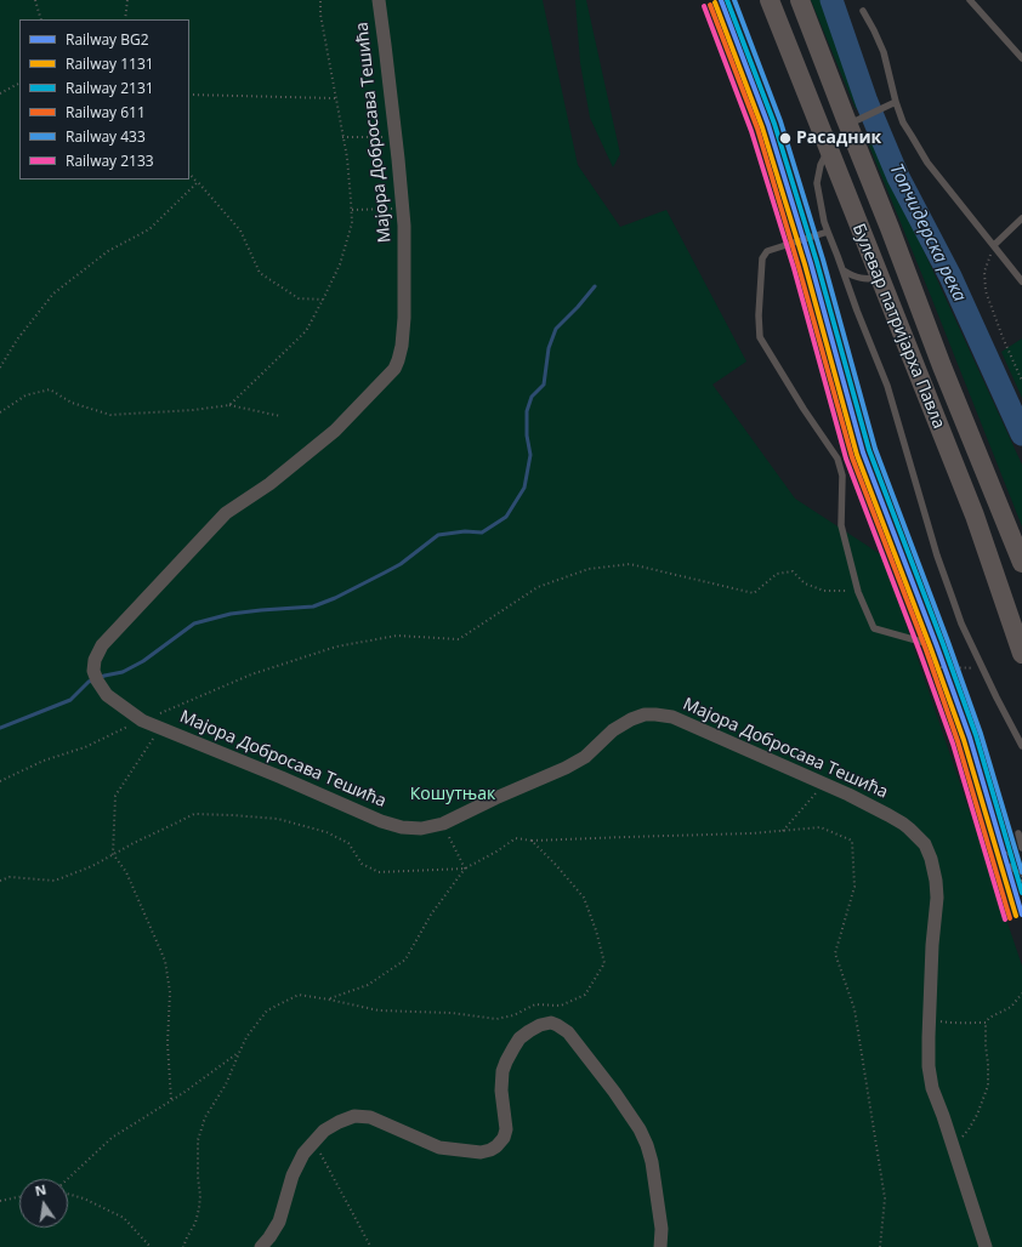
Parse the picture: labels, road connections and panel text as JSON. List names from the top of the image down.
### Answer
{
  "streets": {
    "main road": ["Булевар патријарха Павла"],
    "street": ["Мајора Добросава Тешића"]
  },
  "water": ["Топчидерска река"],
  "parks": ["Кошутњак"],
  "places": ["Расадник"],
  "lines": [
    "rail line BG2",
    "rail line 2131",
    "rail line 433",
    "rail line 1131",
    "rail line 611",
    "rail line 2133"
  ],
  "legend": [
    "Railway BG2",
    "Railway 1131",
    "Railway 2131",
    "Railway 611",
    "Railway 433",
    "Railway 2133"
  ],
  "north": "top"
}
